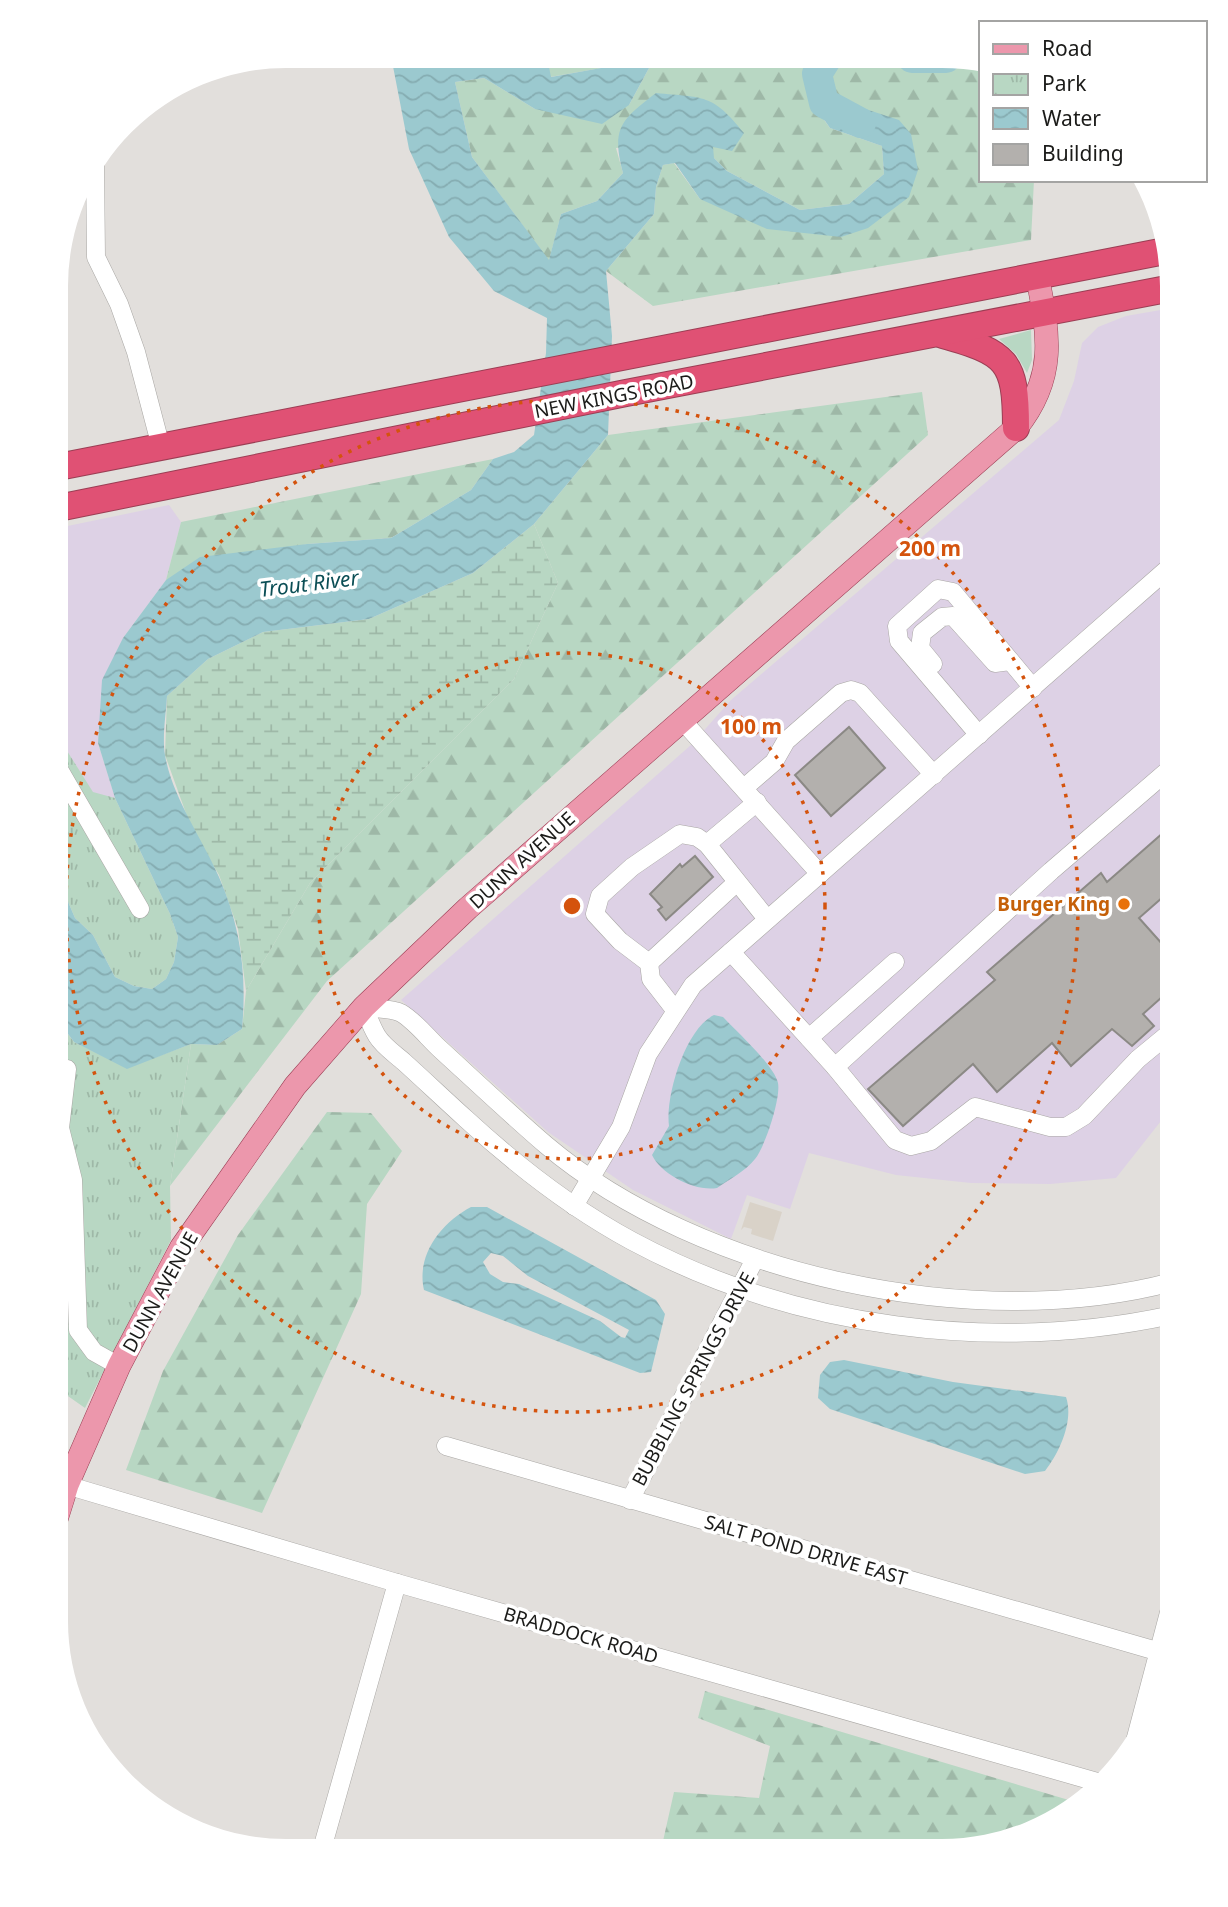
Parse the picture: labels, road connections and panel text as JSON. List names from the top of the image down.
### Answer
{
  "streets": {
    "highway": ["NEW KINGS ROAD"],
    "main road": ["DUNN AVENUE"],
    "street": ["BUBBLING SPRINGS DRIVE", "SALT POND DRIVE EAST", "BRADDOCK ROAD"]
  },
  "crossings": [
    ["NEW KINGS ROAD", "DUNN AVENUE"],
    ["BUBBLING SPRINGS DRIVE", "SALT POND DRIVE EAST"]
  ],
  "water": ["Trout River"],
  "places": ["Burger King"],
  "legend": [
    "Road",
    "Park",
    "Water",
    "Building"
  ],
  "rings": ["200 m", "100 m"]
}
